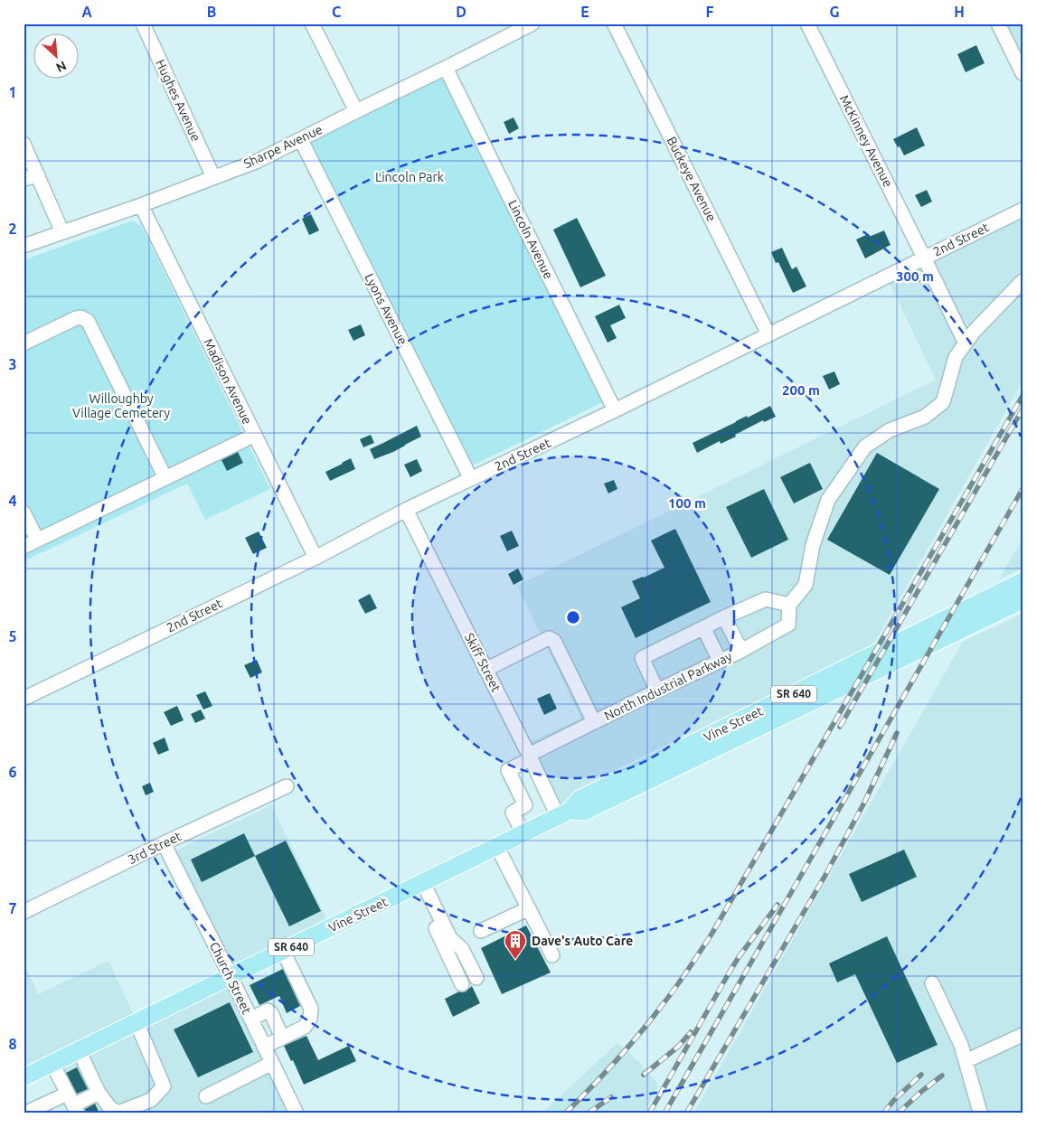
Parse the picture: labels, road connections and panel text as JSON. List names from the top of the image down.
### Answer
{
  "streets": {
    "main road": ["SR 640", "Vine Street"],
    "street": [
      "Hughes Avenue",
      "McKinney Avenue",
      "Sharpe Avenue",
      "Buckeye Avenue",
      "Lincoln Avenue",
      "2nd Street",
      "Lyons Avenue",
      "Madison Avenue",
      "Skiff Street",
      "North Industrial Parkway",
      "3rd Street",
      "Church Street"
    ]
  },
  "crossings": [
    ["Hughes Avenue", "Sharpe Avenue"],
    ["McKinney Avenue", "2nd Street"],
    ["Sharpe Avenue", "Lincoln Avenue"],
    ["Sharpe Avenue", "Lyons Avenue"],
    ["Sharpe Avenue", "Madison Avenue"],
    ["Buckeye Avenue", "2nd Street"],
    ["Lincoln Avenue", "2nd Street"],
    ["2nd Street", "Lyons Avenue"],
    ["2nd Street", "Madison Avenue"],
    ["2nd Street", "Skiff Street"],
    ["Skiff Street", "North Industrial Parkway"],
    ["Skiff Street", "Vine Street"],
    ["North Industrial Parkway", "Vine Street"],
    ["Vine Street", "Church Street"],
    ["3rd Street", "Church Street"]
  ],
  "parks": ["Lincoln Park", "Willoughby Village Cemetery"],
  "places": {
    "building": ["Dave's Auto Care"]
  },
  "north": "bottom right",
  "grid": {
    "columns": [
      "A",
      "B",
      "C",
      "D",
      "E",
      "F",
      "G",
      "H"
    ],
    "rows": [
      "1",
      "2",
      "3",
      "4",
      "5",
      "6",
      "7",
      "8"
    ]
  },
  "rings": ["300 m", "200 m", "100 m"]
}
